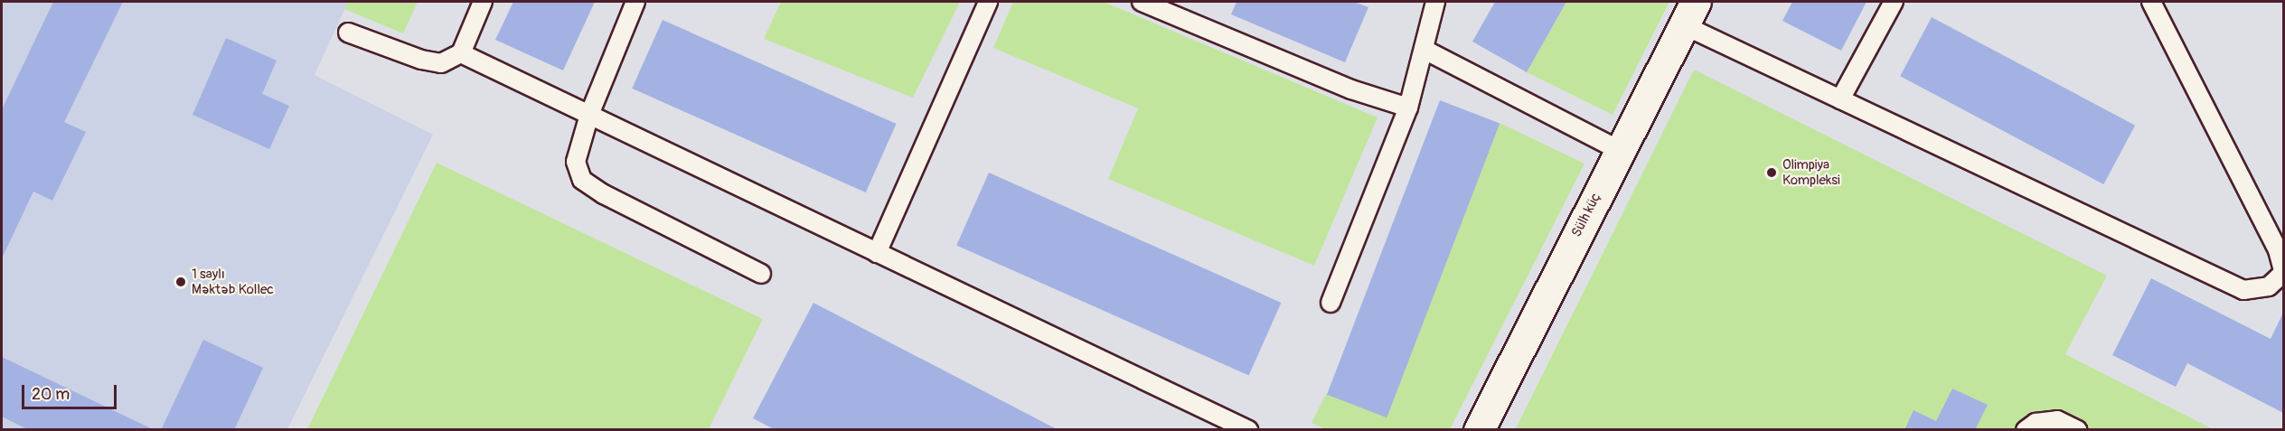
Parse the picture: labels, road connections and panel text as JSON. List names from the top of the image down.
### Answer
{
  "streets": {
    "street": ["Sülh küç"]
  },
  "places": ["Olimpiya Kompleksi", "1 saylı Məktəb Kollec"],
  "scale_bar": "20 m"
}
